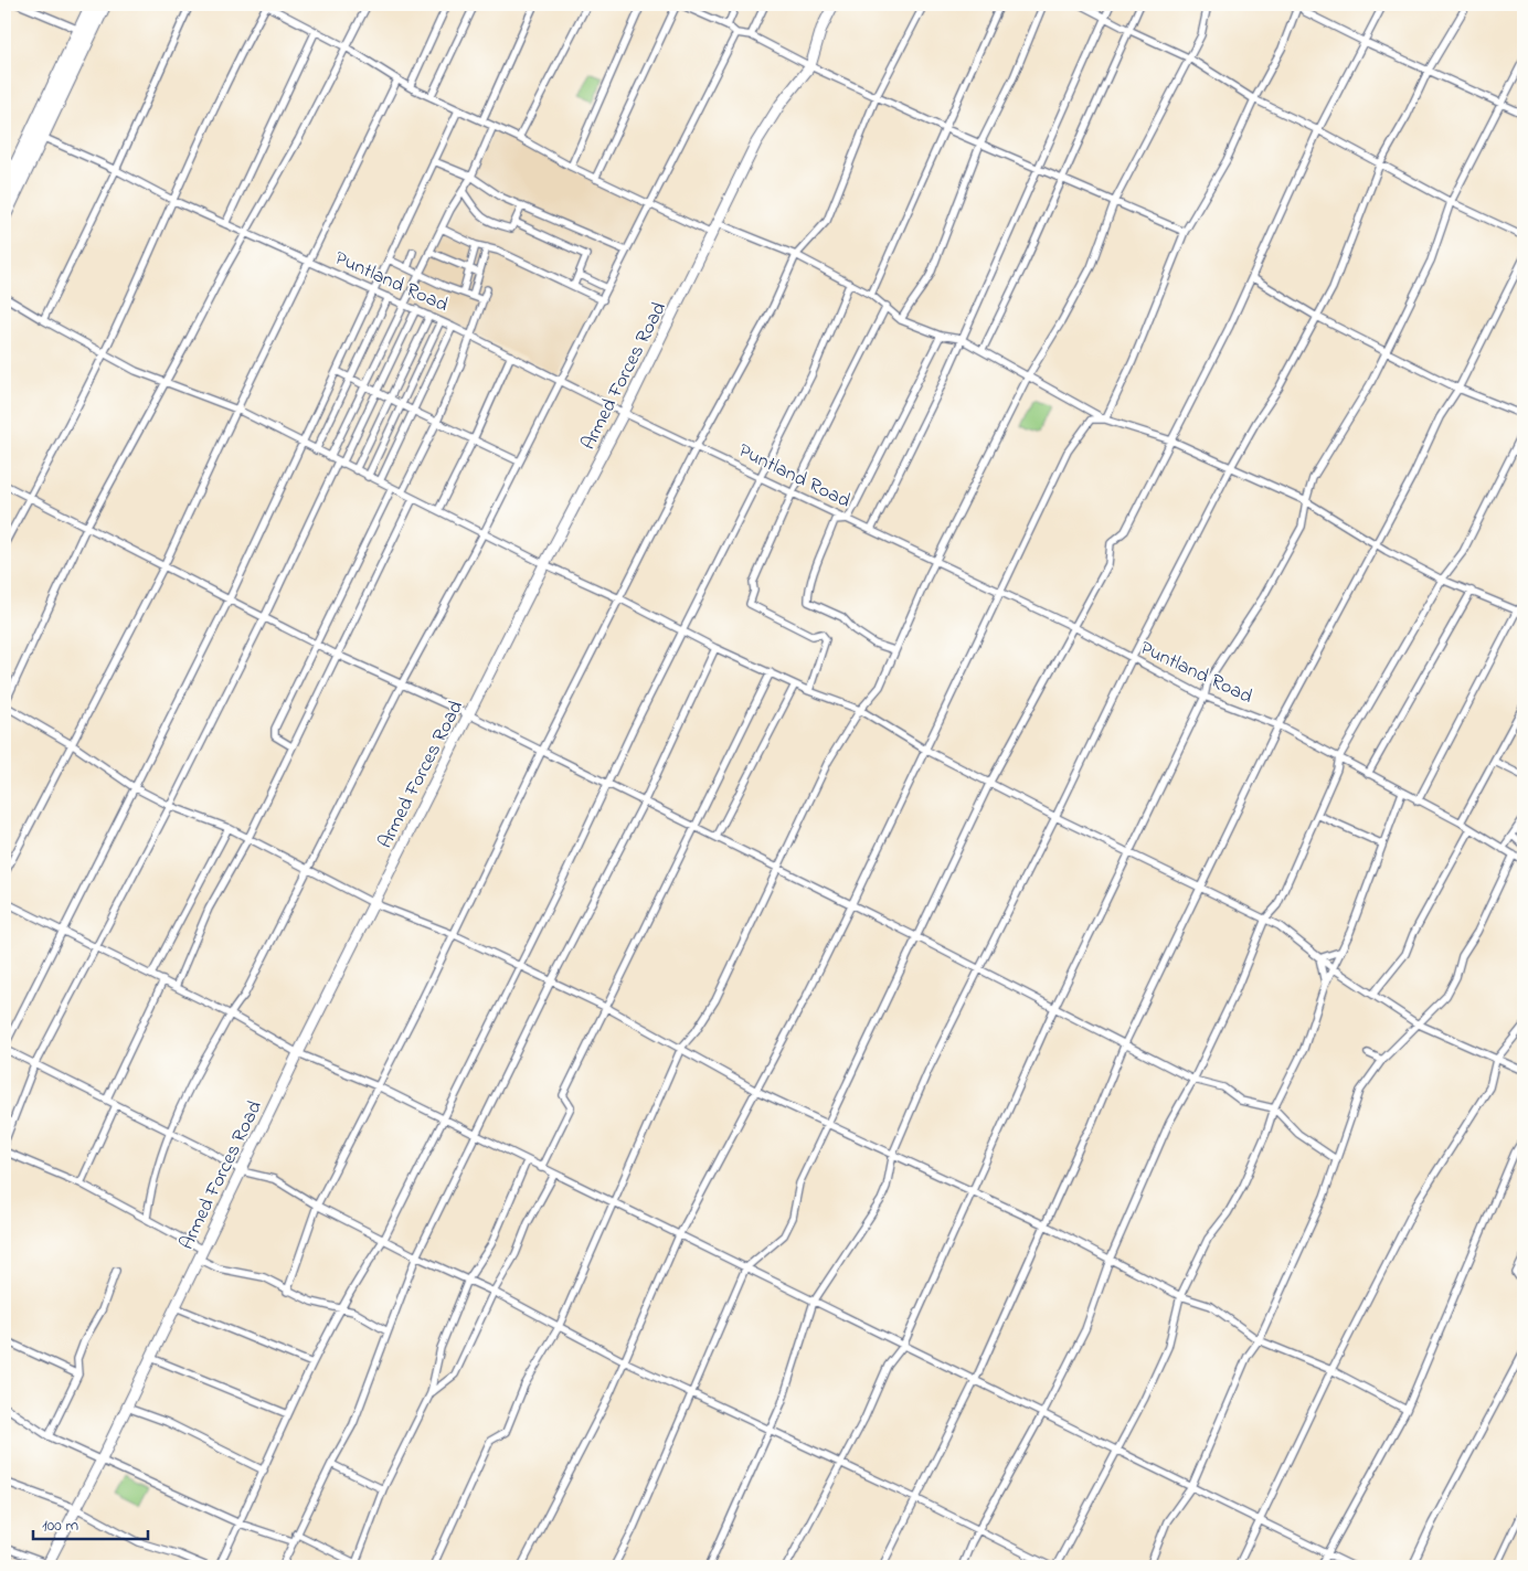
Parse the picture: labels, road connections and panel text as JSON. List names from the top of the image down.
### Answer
{
  "streets": {
    "street": ["Puntland Road", "Armed Forces Road"]
  },
  "crossings": [
    ["Puntland Road", "Armed Forces Road"]
  ],
  "scale_bar": "100 m"
}
